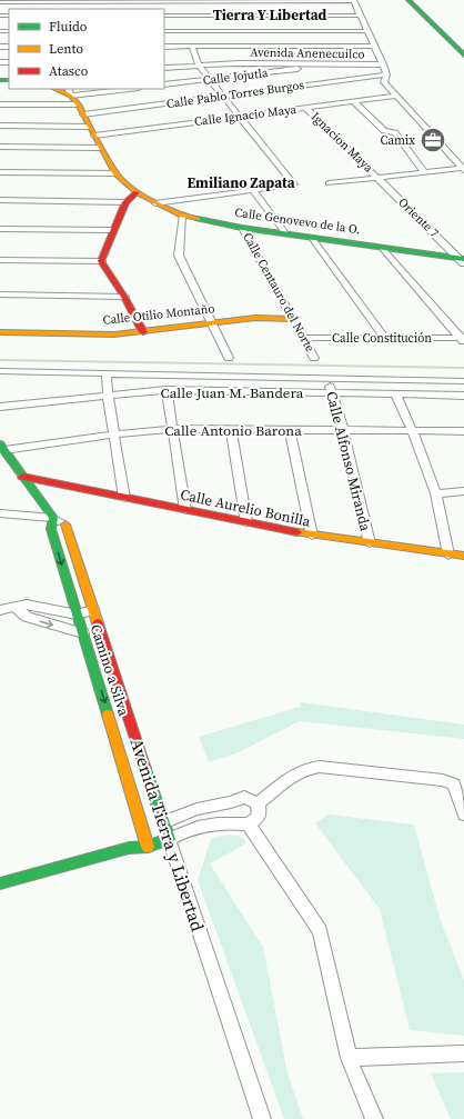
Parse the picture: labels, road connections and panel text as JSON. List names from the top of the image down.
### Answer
{
  "streets": {
    "street": [
      "Avenida Anenecuilco",
      "Calle Jojutla",
      "Calle Pablo Torres Burgos",
      "Calle Ignacio Maya",
      "Ignacion Maya",
      "Oriente 7",
      "Calle Genovevo de la O.",
      "Calle Centauro del Norte",
      "Calle Otilio Montaño",
      "Calle Constitución",
      "Calle Juan M. Bandera",
      "Calle Antonio Barona",
      "Calle Alfonso Miranda",
      "Calle Aurelio Bonilla",
      "Camino a Silva",
      "Avenida Tierra y Libertad"
    ]
  },
  "crossings": [
    ["Avenida Anenecuilco", "Calle Jojutla"],
    ["Avenida Anenecuilco", "Calle Pablo Torres Burgos"],
    ["Calle Pablo Torres Burgos", "Calle Genovevo de la O."],
    ["Calle Ignacio Maya", "Ignacion Maya"],
    ["Calle Ignacio Maya", "Calle Genovevo de la O."],
    ["Ignacion Maya", "Oriente 7"],
    ["Oriente 7", "Calle Genovevo de la O."],
    ["Calle Genovevo de la O.", "Calle Centauro del Norte"],
    ["Calle Centauro del Norte", "Calle Otilio Montaño"],
    ["Calle Centauro del Norte", "Calle Constitución"],
    ["Calle Juan M. Bandera", "Calle Alfonso Miranda"],
    ["Calle Antonio Barona", "Calle Alfonso Miranda"],
    ["Calle Alfonso Miranda", "Calle Aurelio Bonilla"],
    ["Camino a Silva", "Avenida Tierra y Libertad"]
  ],
  "one_way": ["Camino a Silva"],
  "districts": ["Tierra Y Libertad", "Emiliano Zapata"],
  "places": {
    "office": ["Camix"]
  },
  "legend": ["Fluido", "Lento", "Atasco"]
}
